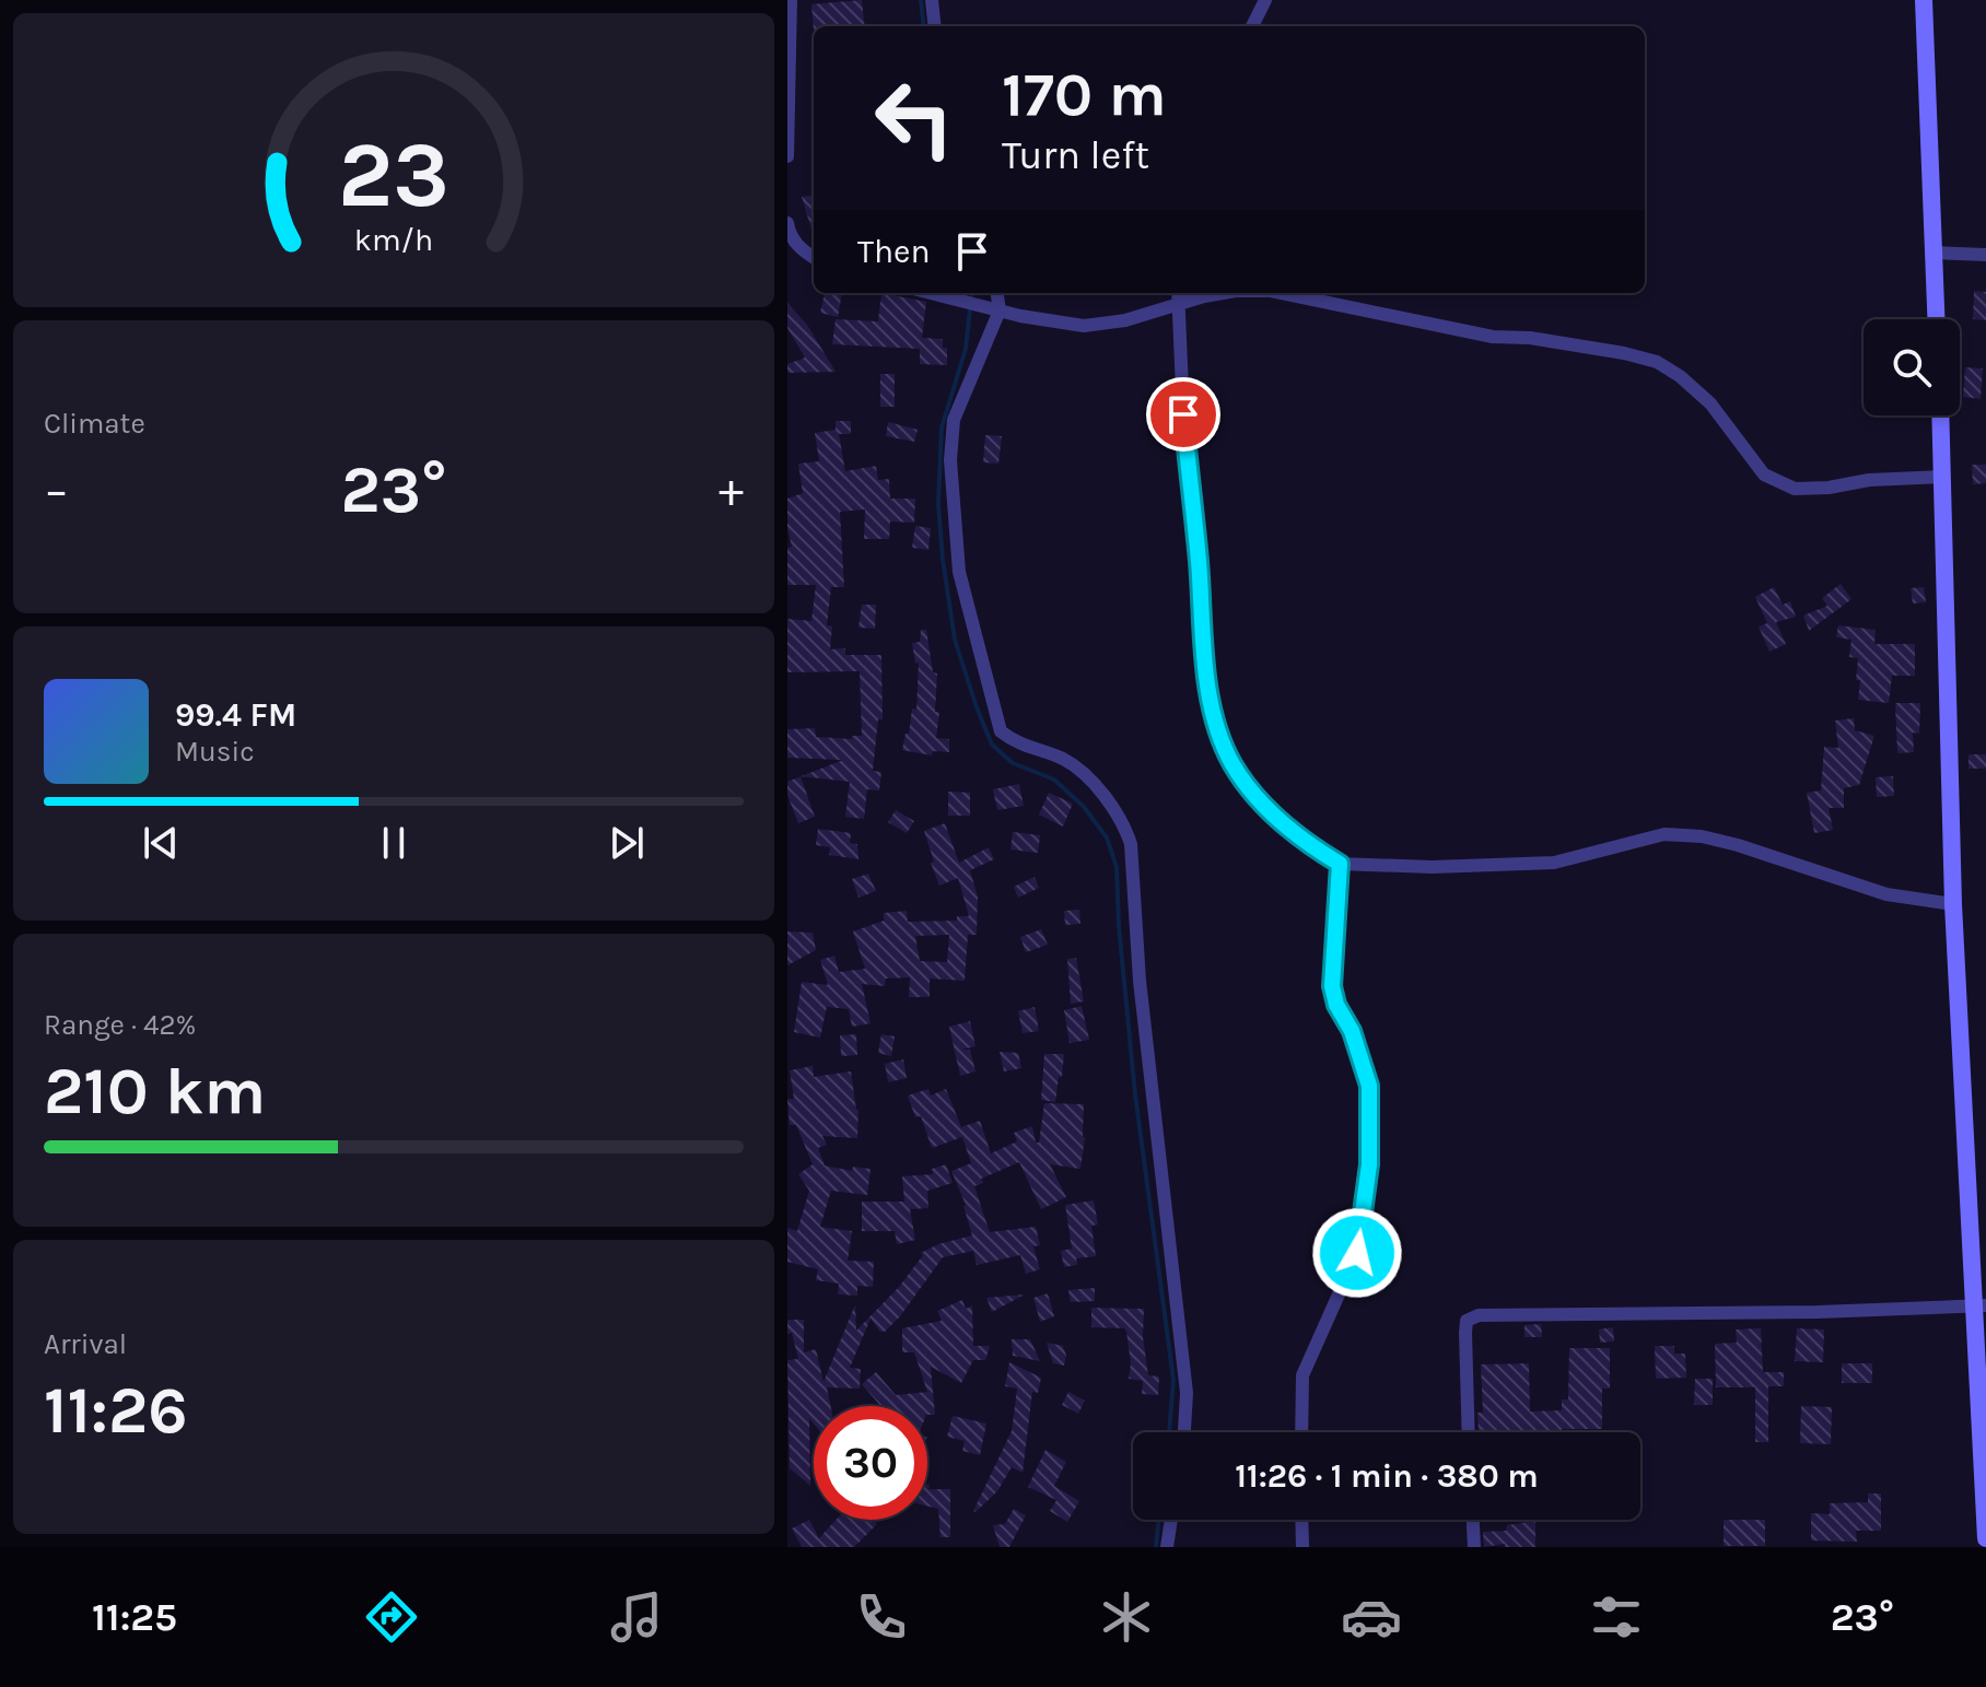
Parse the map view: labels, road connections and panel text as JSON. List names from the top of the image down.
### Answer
{
  "page": {
    "turn": ["170 m", "Turn left"],
    "then": "Then",
    "tile": [
      "Climate",
      ["Range · 42%", "210 km"],
      ["Arrival", "11:26"]
    ],
    "heat": ["−", "23°", "+"],
    "song": ["99.4 FM", "Music"],
    "limit": "30",
    "trip": "11:26 · 1 min · 380 m",
    "tabs": ["11:25", "23°"],
    "gauge": ["23", "km/h"]
  }
}
